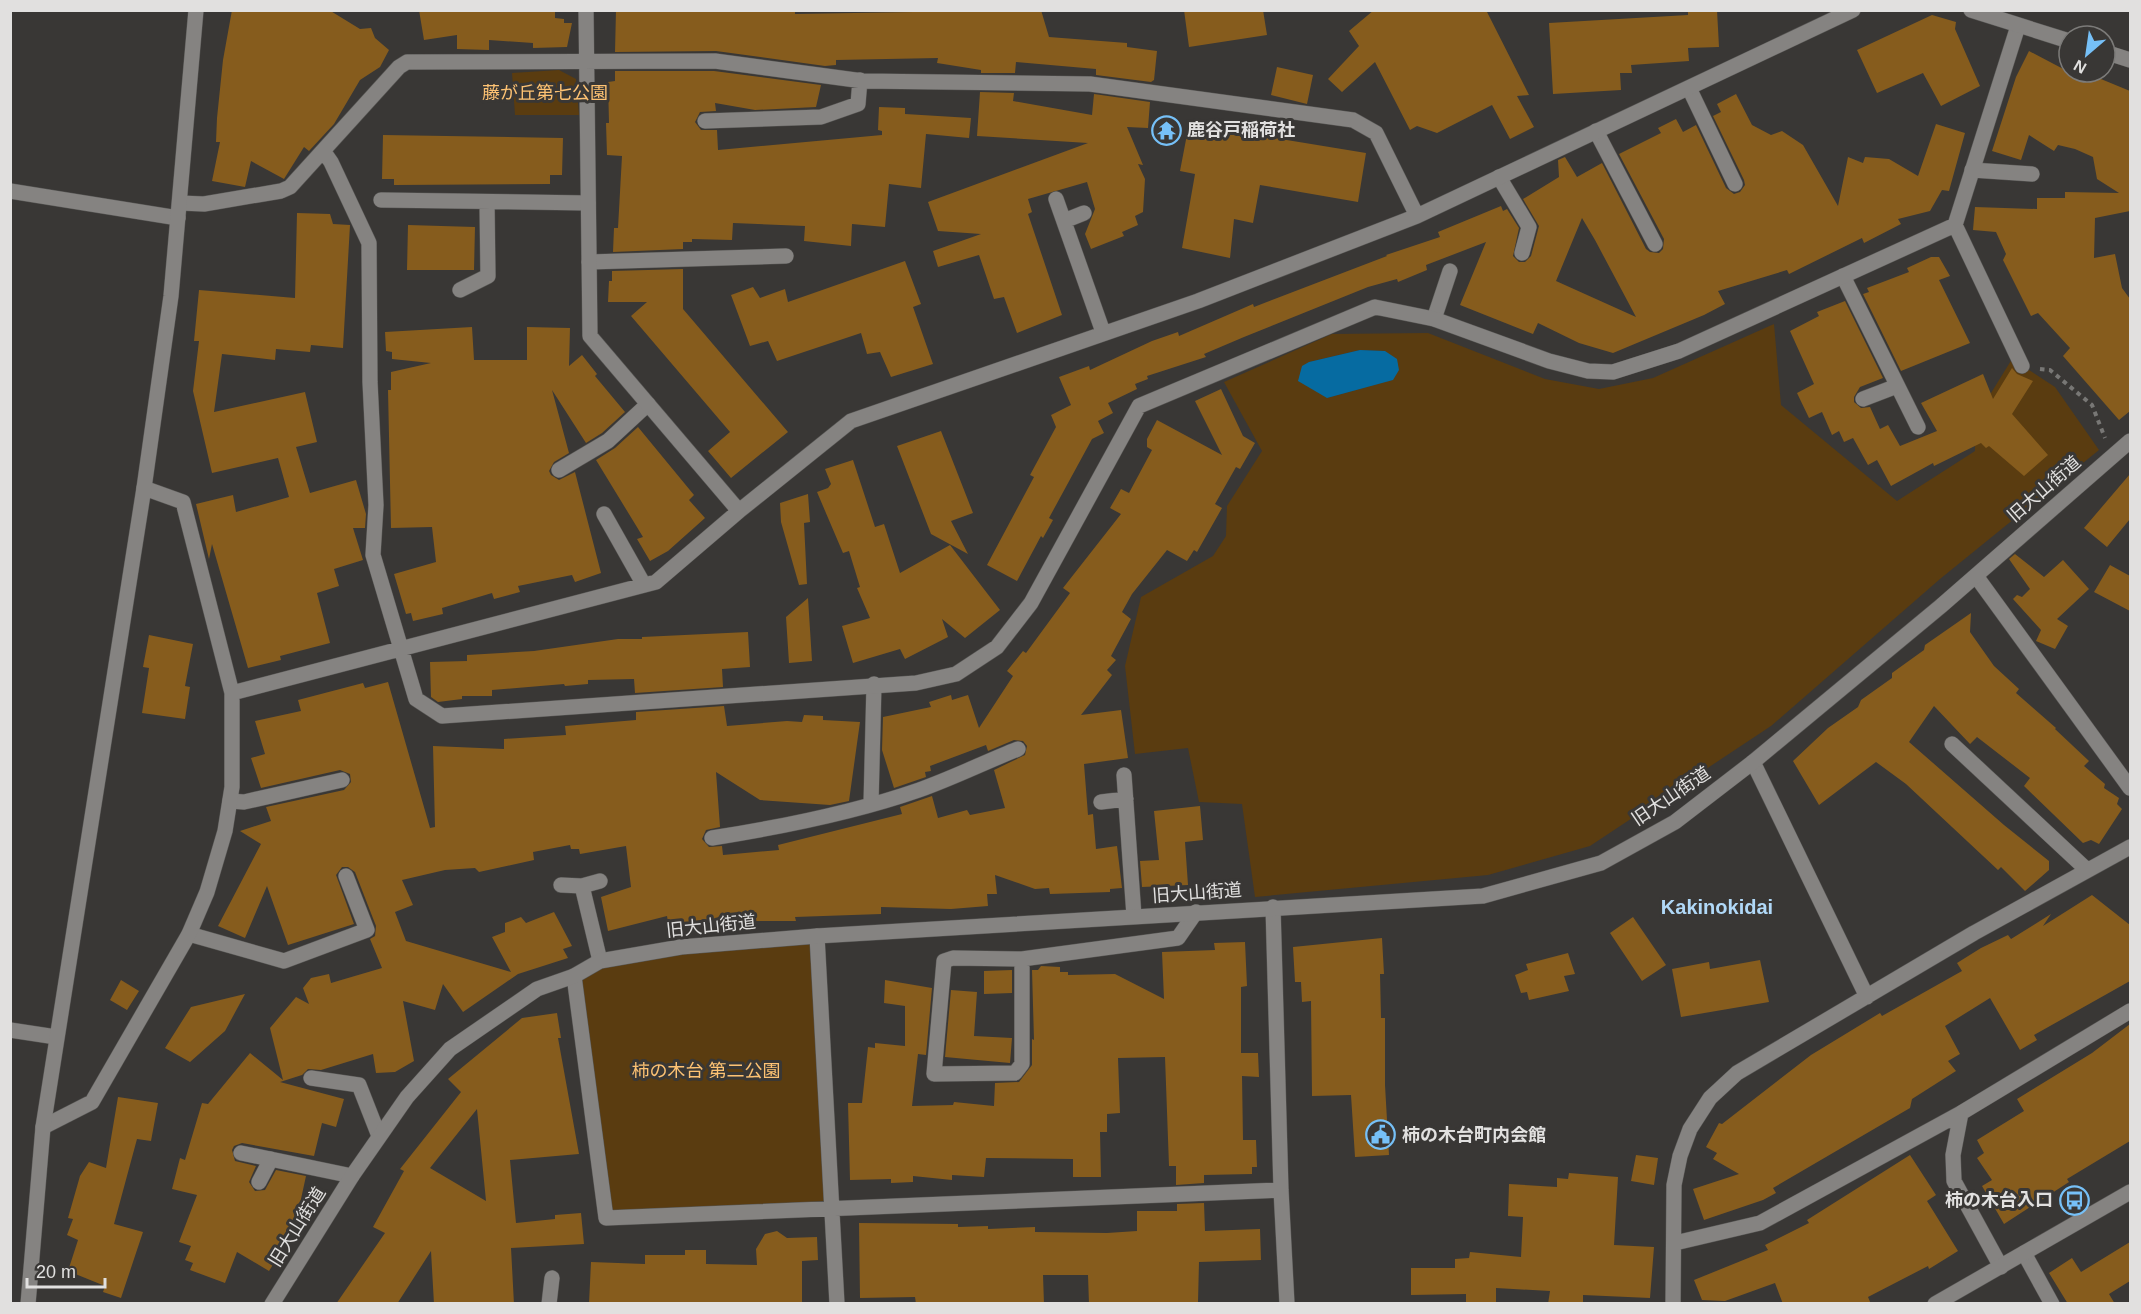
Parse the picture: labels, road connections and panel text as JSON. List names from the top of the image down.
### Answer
{
  "streets": {
    "street": ["旧大山街道"]
  },
  "districts": ["Kakinokidai"],
  "parks": ["藤が丘第七公園", "柿の木台 第二公園"],
  "places": {
    "temple": ["鹿谷戸稲荷社"],
    "public building": ["柿の木台町内会館"],
    "bus stop": ["柿の木台入口"]
  },
  "scale_bar": "20 m",
  "north": "bottom left"
}
